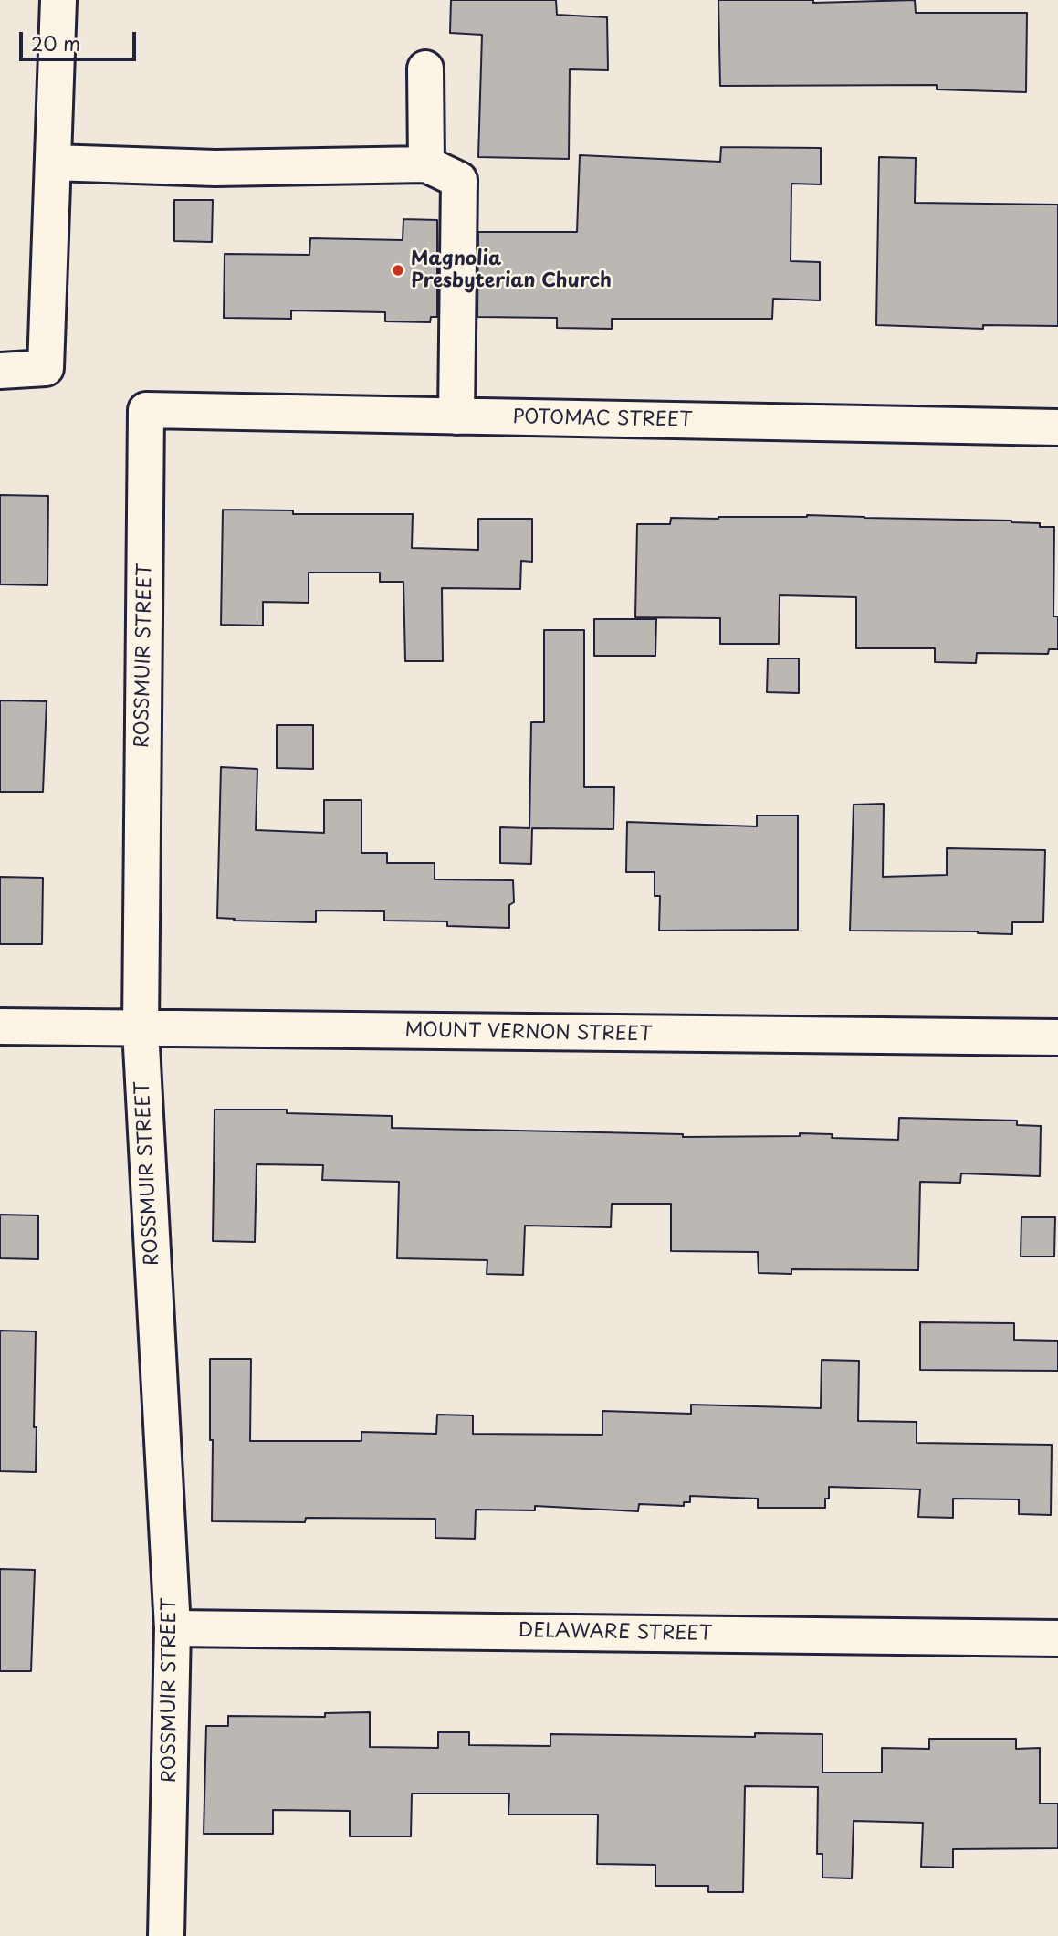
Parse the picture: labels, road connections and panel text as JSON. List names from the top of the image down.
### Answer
{
  "streets": {
    "street": [
      "POTOMAC STREET",
      "ROSSMUIR STREET",
      "MOUNT VERNON STREET",
      "DELAWARE STREET"
    ]
  },
  "crossings": [
    ["POTOMAC STREET", "ROSSMUIR STREET"],
    ["ROSSMUIR STREET", "MOUNT VERNON STREET"],
    ["ROSSMUIR STREET", "DELAWARE STREET"]
  ],
  "places": ["Magnolia Presbyterian Church"],
  "scale_bar": "20 m"
}
